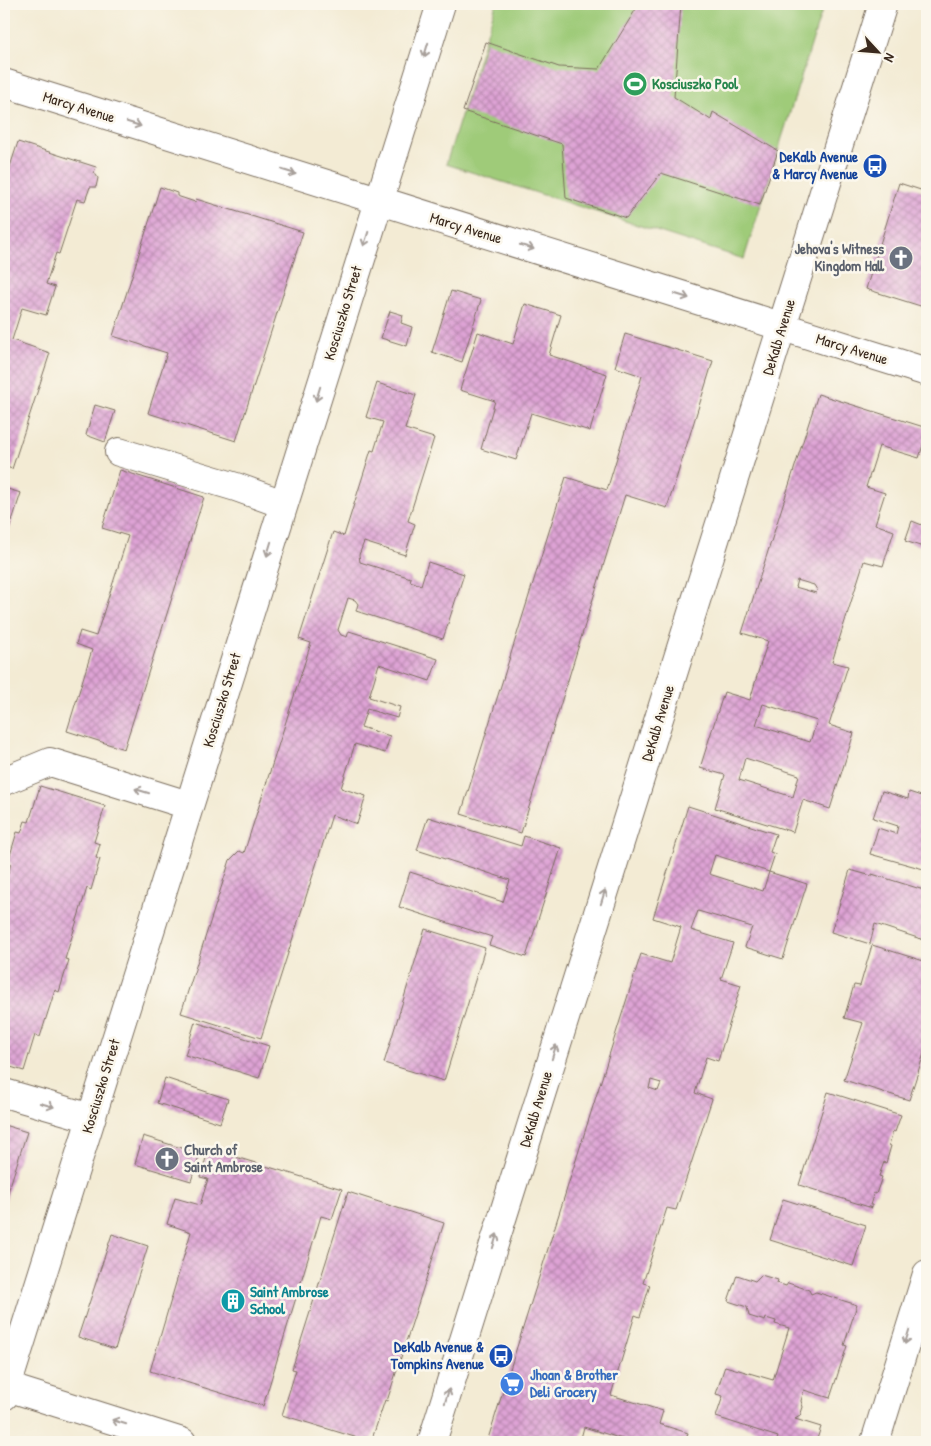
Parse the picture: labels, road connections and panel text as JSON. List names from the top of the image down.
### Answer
{
  "streets": {
    "street": ["Marcy Avenue", "Kosciuszko Street", "DeKalb Avenue"]
  },
  "crossings": [
    ["Marcy Avenue", "Kosciuszko Street"],
    ["Marcy Avenue", "DeKalb Avenue"]
  ],
  "one_way": ["Marcy Avenue", "Kosciuszko Street", "DeKalb Avenue"],
  "places": {
    "sports": ["Kosciuszko Pool"],
    "bus stop": ["DeKalb Avenue & Marcy Avenue", "DeKalb Avenue & Tompkins Avenue"],
    "church": ["Jehova's Witness Kingdom Hall", "Church of Saint Ambrose"],
    "building": ["Saint Ambrose School"],
    "supermarket": ["Jhoan & Brother Deli Grocery"]
  },
  "north": "bottom right"
}
